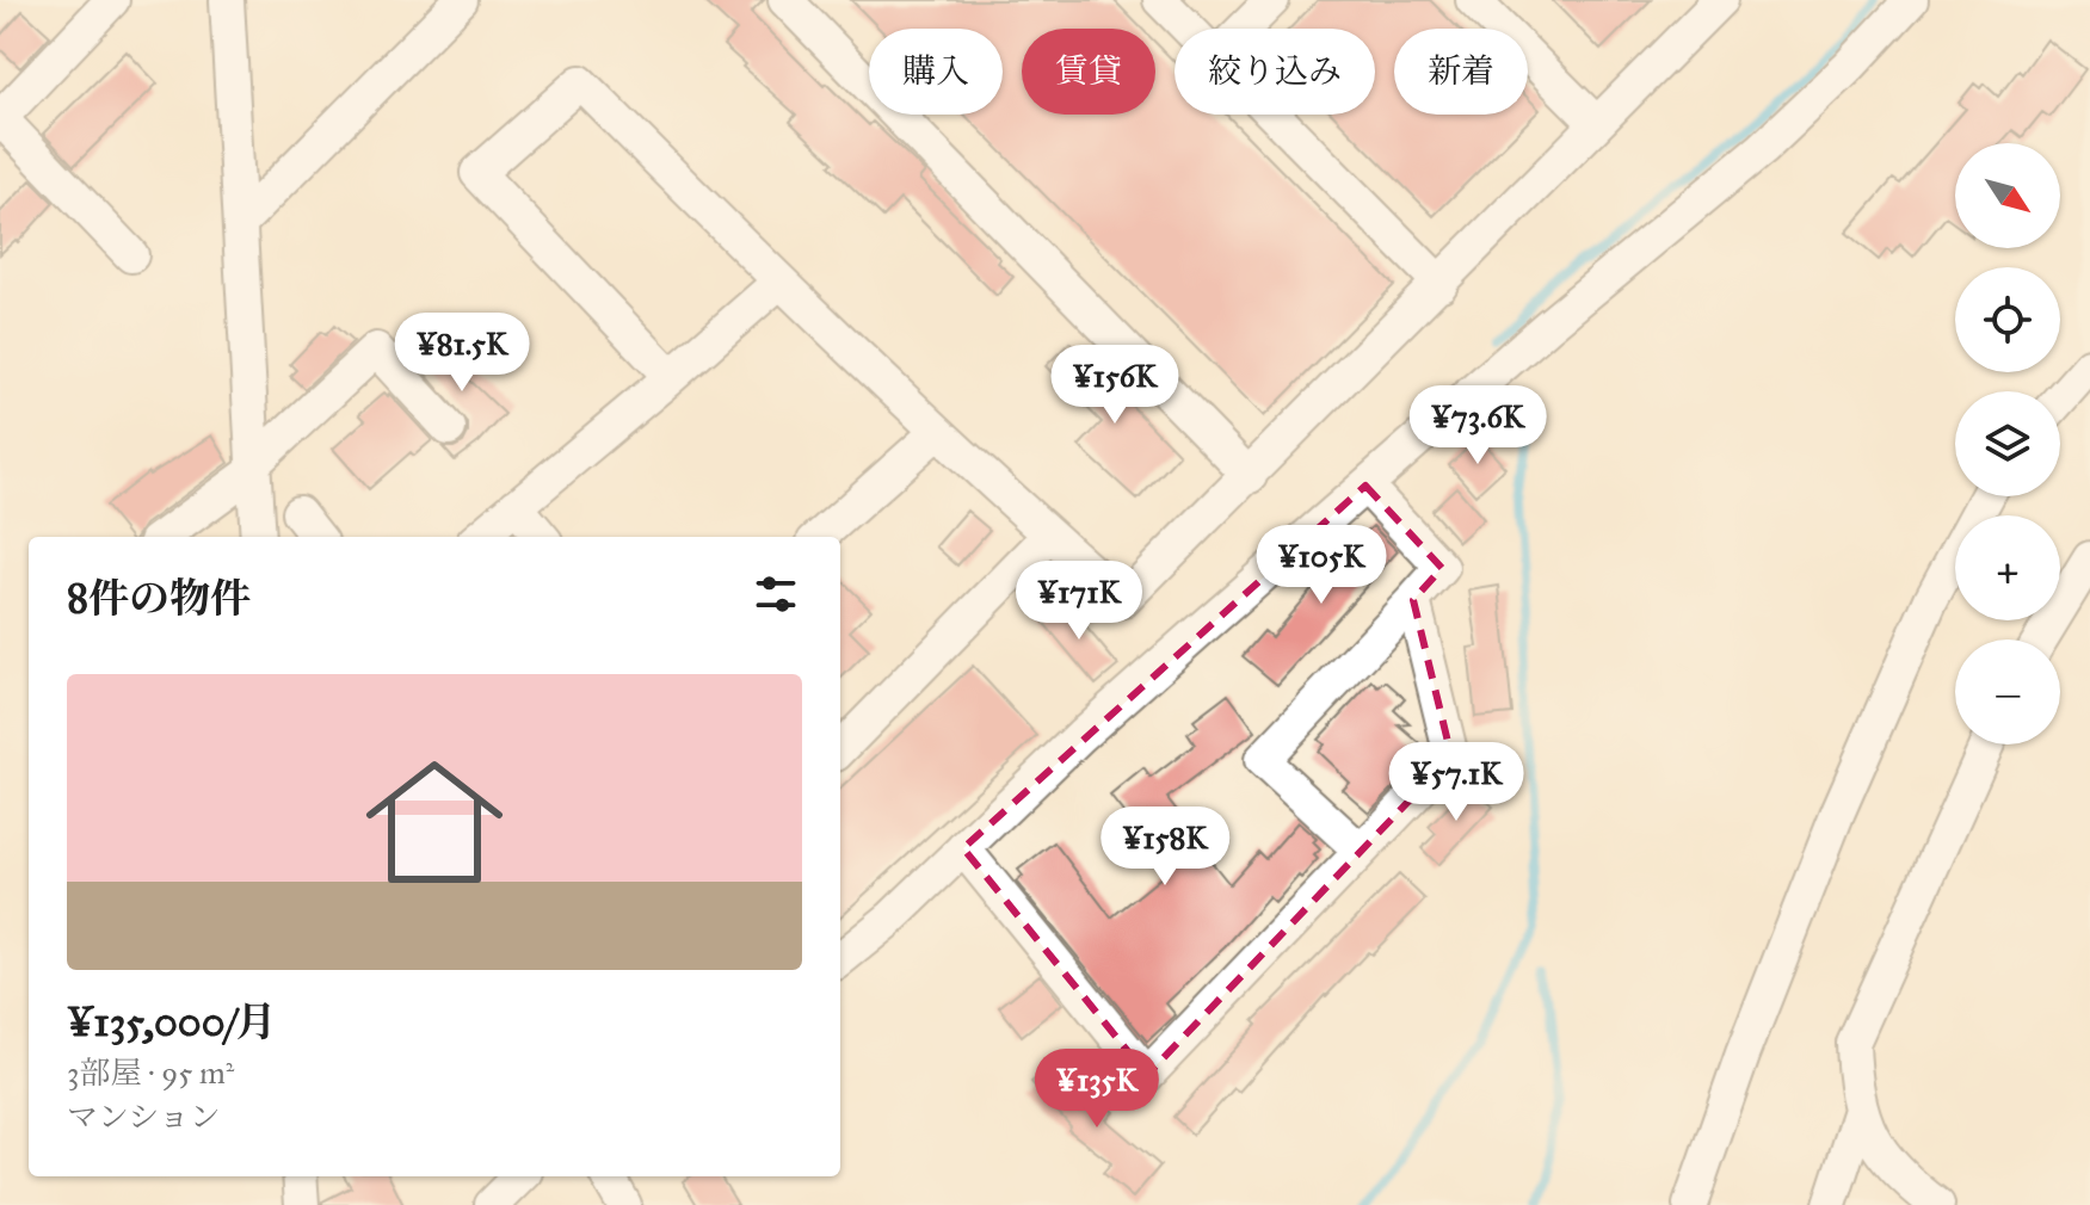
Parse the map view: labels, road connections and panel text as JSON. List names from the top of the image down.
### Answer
{
  "north": "bottom right",
  "page": {
    "chip": [
      "購入",
      "賃貸",
      "絞り込み",
      "新着"
    ],
    "map_buttons": ["+", "−"],
    "price": [
      "¥81.5K",
      "¥156K",
      "¥73.6K",
      "¥105K",
      "¥171K",
      "¥57.1K",
      "¥158K",
      "¥135K"
    ],
    "heading": "8件の物件",
    "list": [
      {
        "name": "¥135,000/月",
        "note": "3部屋 · 95 m² · マンション"
      }
    ]
  }
}
